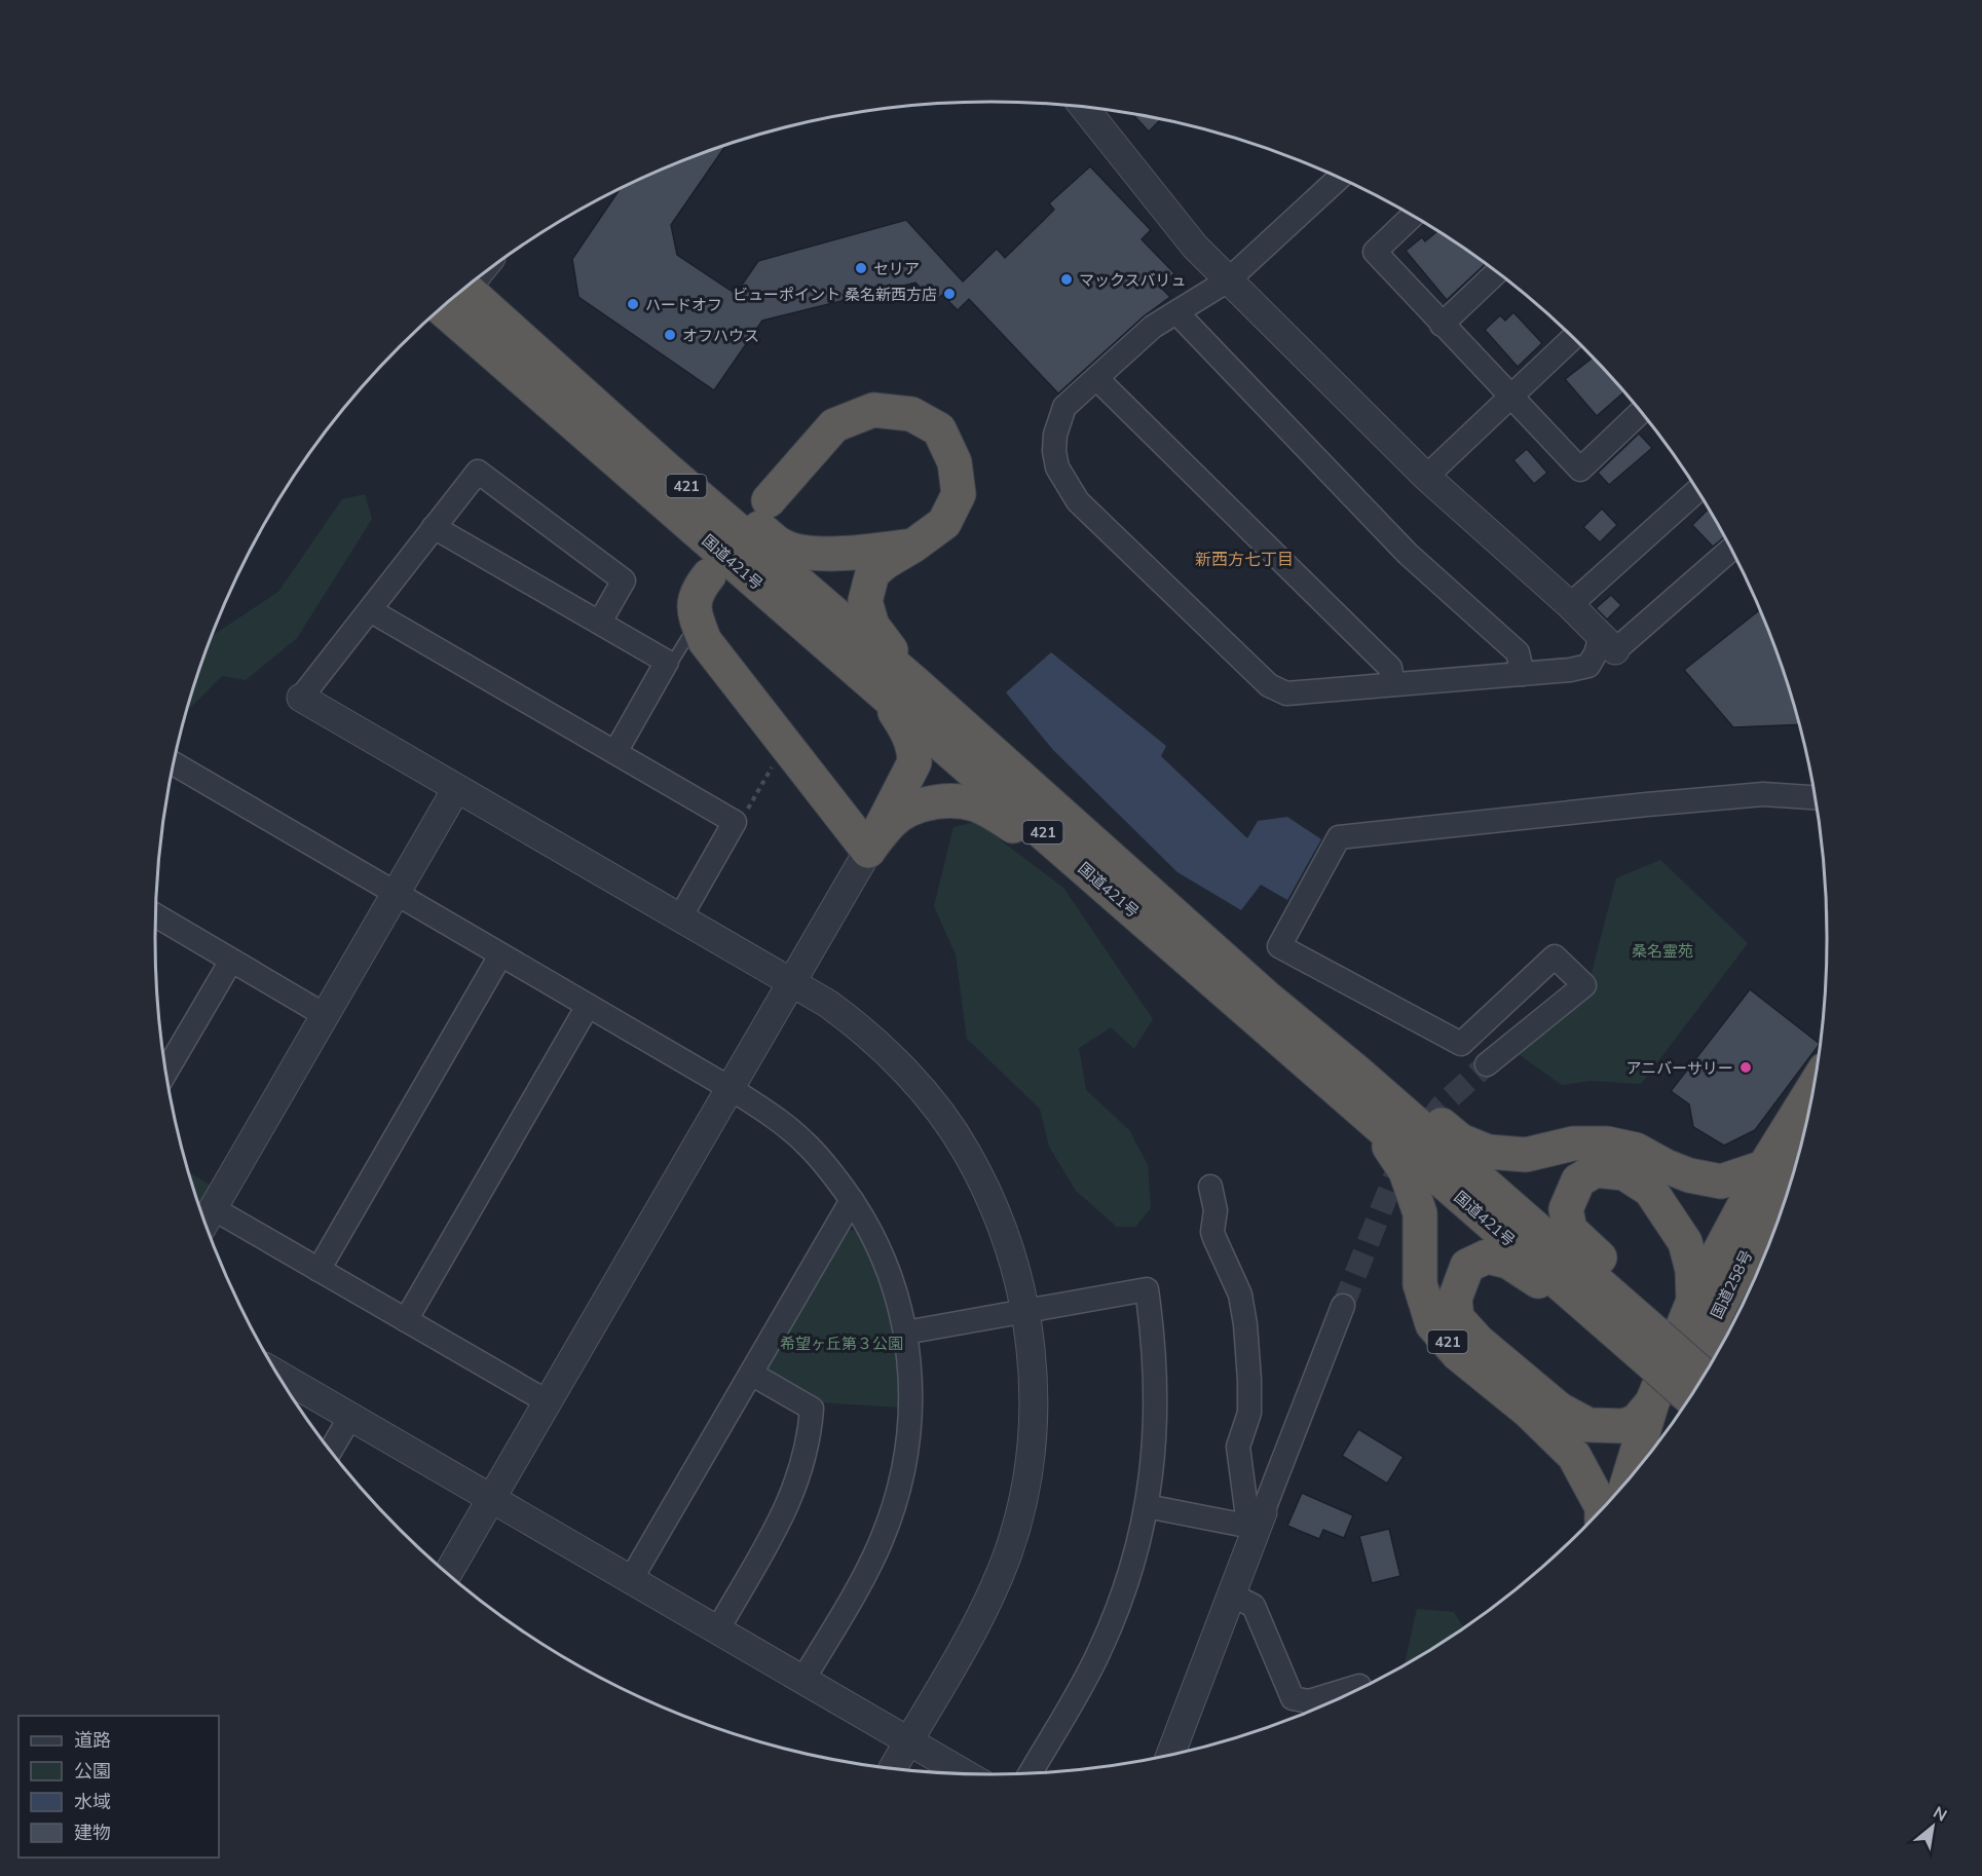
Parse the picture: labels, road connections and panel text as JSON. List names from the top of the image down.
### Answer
{
  "streets": {
    "highway": ["421", "国道421号", "国道258号"]
  },
  "crossings": [
    ["421", "国道421号"]
  ],
  "districts": ["新西方七丁目"],
  "parks": ["桑名霊苑", "希望ヶ丘第３公園"],
  "places": [
    "セリア",
    "マックスバリュ",
    "ビューポイント 桑名新西方店",
    "ハードオフ",
    "オフハウス",
    "アニバーサリー"
  ],
  "legend": [
    "道路",
    "公園",
    "水域",
    "建物"
  ],
  "north": "top right"
}
